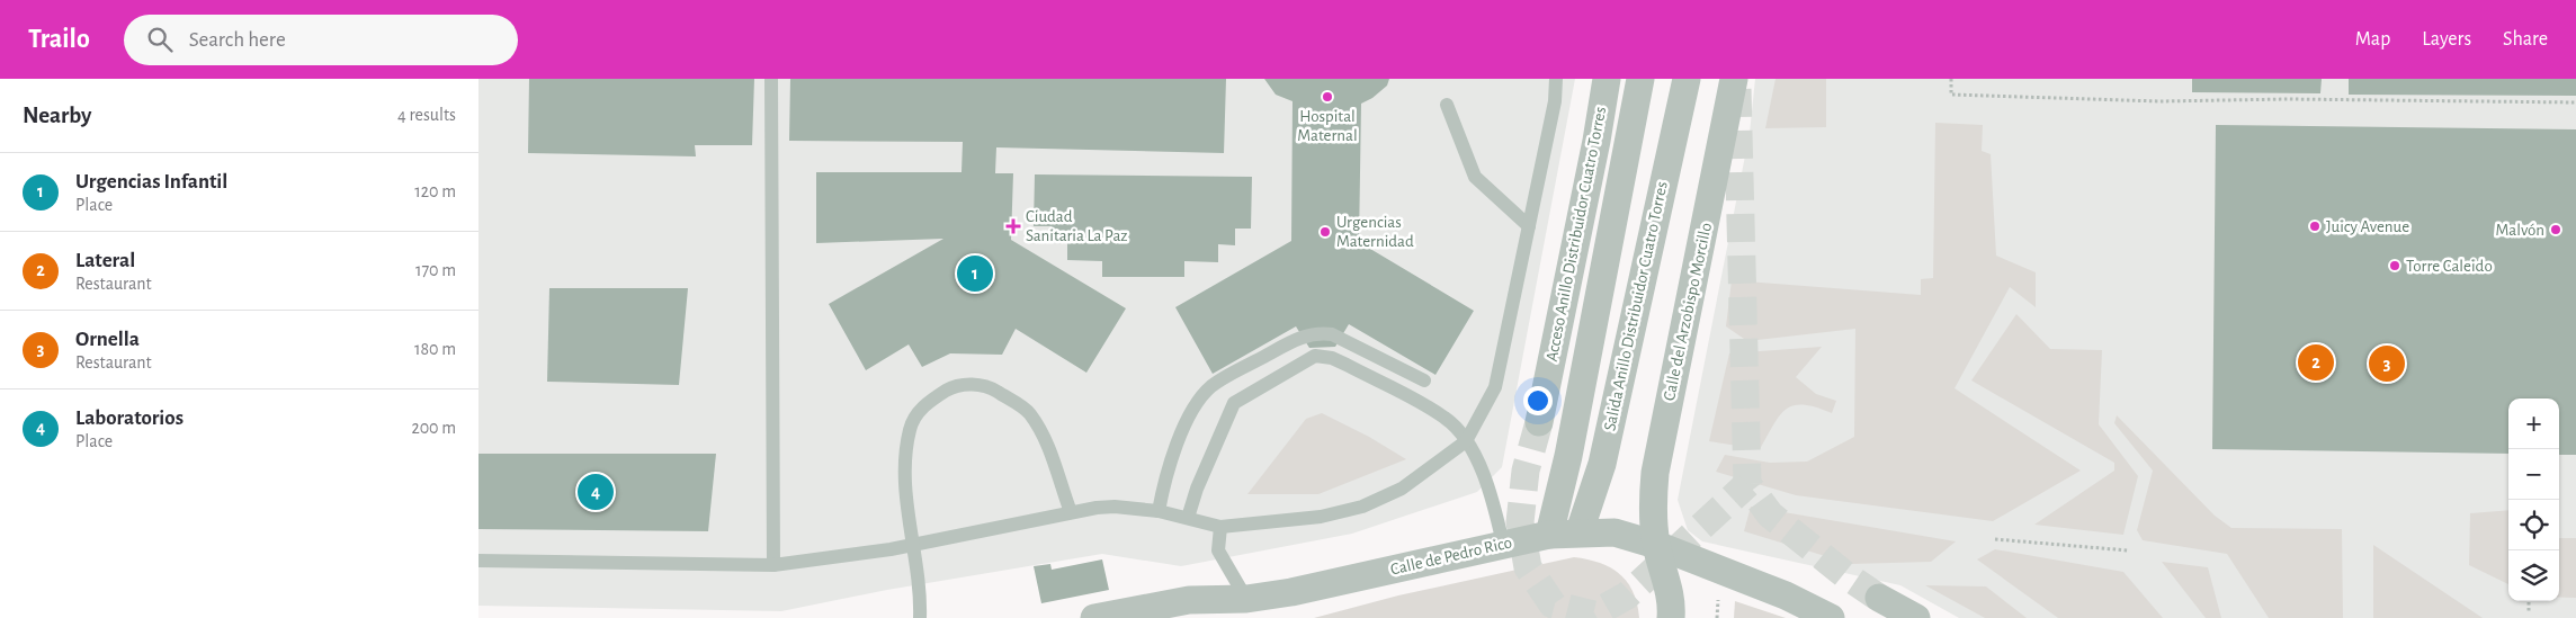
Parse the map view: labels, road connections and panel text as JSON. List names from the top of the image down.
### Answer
{
  "streets": {
    "street": [
      "Acceso Anillo Distribuidor Cuatro Torres",
      "Salida Anillo Distribuidor Cuatro Torres",
      "Calle del Arzobispo Morcillo",
      "Calle de Pedro Rico"
    ]
  },
  "crossings": [
    ["Salida Anillo Distribuidor Cuatro Torres", "Calle de Pedro Rico"],
    ["Calle del Arzobispo Morcillo", "Calle de Pedro Rico"]
  ],
  "places": {
    "other": [
      "Hospital Maternal",
      "Juicy Avenue",
      "Malvón",
      "Urgencias Maternidad",
      "Torre Caleido"
    ],
    "health": ["Ciudad Sanitaria La Paz"]
  },
  "page": {
    "header": "Trailo",
    "search": "Search here",
    "nav": ["Map", "Layers", "Share"],
    "heading": ["Nearby", "4 results"],
    "list": [
      {
        "mark": "1",
        "name": "Urgencias Infantil",
        "note": "Place",
        "value": "120 m"
      },
      {
        "mark": "2",
        "name": "Lateral",
        "note": "Restaurant",
        "value": "170 m"
      },
      {
        "mark": "3",
        "name": "Ornella",
        "note": "Restaurant",
        "value": "180 m"
      },
      {
        "mark": "4",
        "name": "Laboratorios",
        "note": "Place",
        "value": "200 m"
      }
    ],
    "pins": [
      "1",
      "2",
      "3",
      "4"
    ],
    "map_buttons": ["+", "−"]
  }
}
